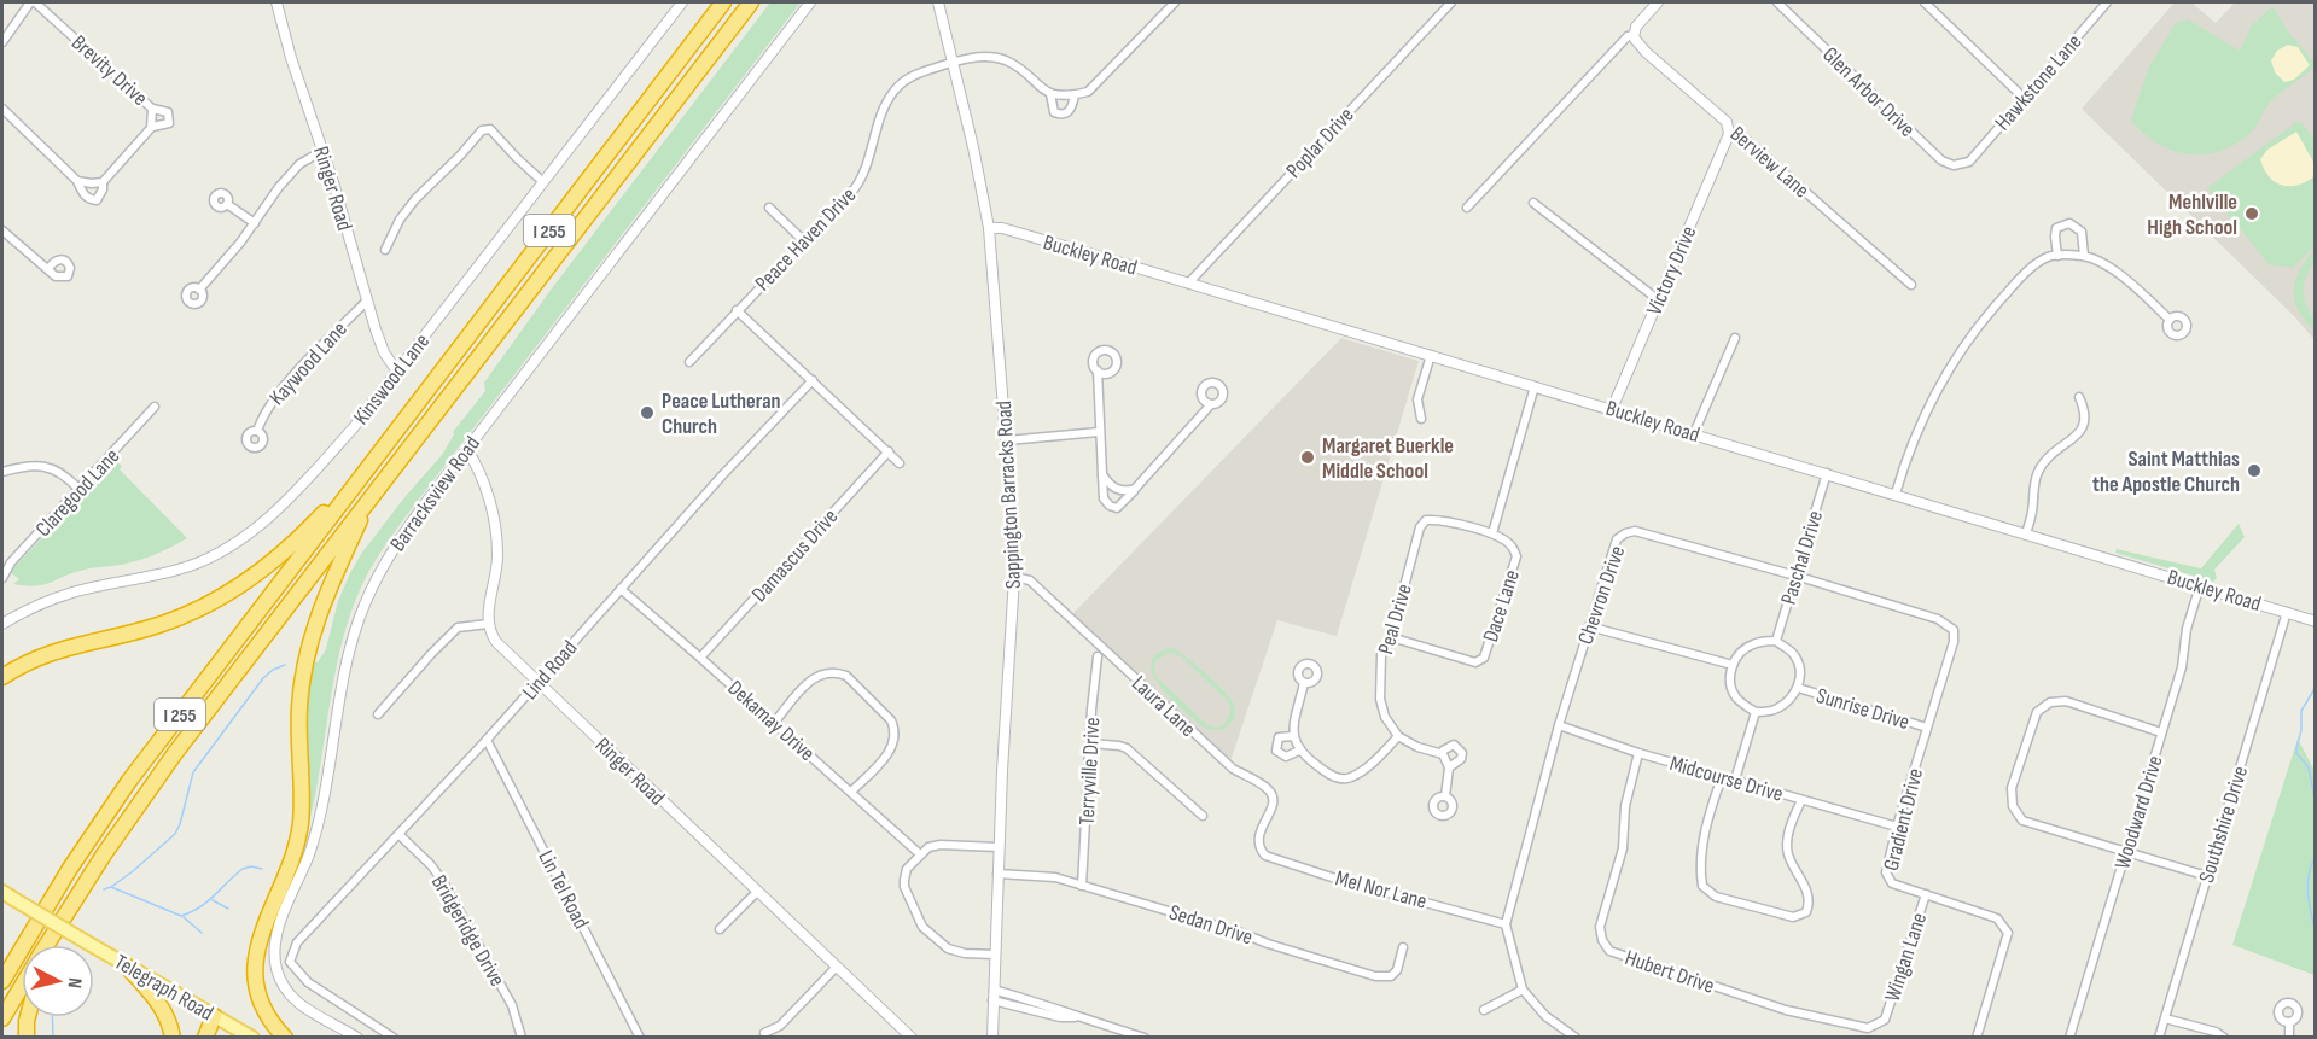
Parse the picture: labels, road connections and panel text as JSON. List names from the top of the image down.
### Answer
{
  "streets": {
    "highway": ["I 255"],
    "main road": ["Telegraph Road"],
    "street": [
      "Brevity Drive",
      "Hawkstone Lane",
      "Glen Arbor Drive",
      "Poplar Drive",
      "Berview Lane",
      "Ringer Road",
      "Peace Haven Drive",
      "Buckley Road",
      "Victory Drive",
      "Kaywood Lane",
      "Kinswood Lane",
      "Claregood Lane",
      "Barracksview Road",
      "Sappington Barracks Road",
      "Damascus Drive",
      "Paschal Drive",
      "Chevron Drive",
      "Dace Lane",
      "Peal Drive",
      "Lind Road",
      "Laura Lane",
      "Sunrise Drive",
      "Dekamay Drive",
      "Terryville Drive",
      "Midcourse Drive",
      "Woodward Drive",
      "Gradient Drive",
      "Southshire Drive",
      "Lin Tel Road",
      "Mel Nor Lane",
      "Sedan Drive",
      "Bridgeridge Drive",
      "Wingan Lane",
      "Hubert Drive"
    ]
  },
  "crossings": [
    ["Hawkstone Lane", "Glen Arbor Drive"],
    ["Poplar Drive", "Buckley Road"],
    ["Berview Lane", "Victory Drive"],
    ["Ringer Road", "Kaywood Lane"],
    ["Ringer Road", "Kinswood Lane"],
    ["Ringer Road", "Lind Road"],
    ["Peace Haven Drive", "Sappington Barracks Road"],
    ["Buckley Road", "Victory Drive"],
    ["Buckley Road", "Sappington Barracks Road"],
    ["Buckley Road", "Paschal Drive"],
    ["Buckley Road", "Woodward Drive"],
    ["Buckley Road", "Southshire Drive"],
    ["Sappington Barracks Road", "Laura Lane"],
    ["Sappington Barracks Road", "Sedan Drive"],
    ["Damascus Drive", "Dekamay Drive"],
    ["Paschal Drive", "Chevron Drive"],
    ["Paschal Drive", "Sunrise Drive"],
    ["Chevron Drive", "Midcourse Drive"],
    ["Chevron Drive", "Gradient Drive"],
    ["Chevron Drive", "Mel Nor Lane"],
    ["Dace Lane", "Peal Drive"],
    ["Lind Road", "Dekamay Drive"],
    ["Lind Road", "Lin Tel Road"],
    ["Lind Road", "Bridgeridge Drive"],
    ["Laura Lane", "Mel Nor Lane"],
    ["Sunrise Drive", "Gradient Drive"],
    ["Terryville Drive", "Sedan Drive"],
    ["Midcourse Drive", "Gradient Drive"],
    ["Midcourse Drive", "Hubert Drive"],
    ["Gradient Drive", "Wingan Lane"],
    ["Wingan Lane", "Hubert Drive"]
  ],
  "places": [
    "Mehlville High School",
    "Peace Lutheran Church",
    "Margaret Buerkle Middle School",
    "Saint Matthias the Apostle Church"
  ],
  "north": "right"
}
